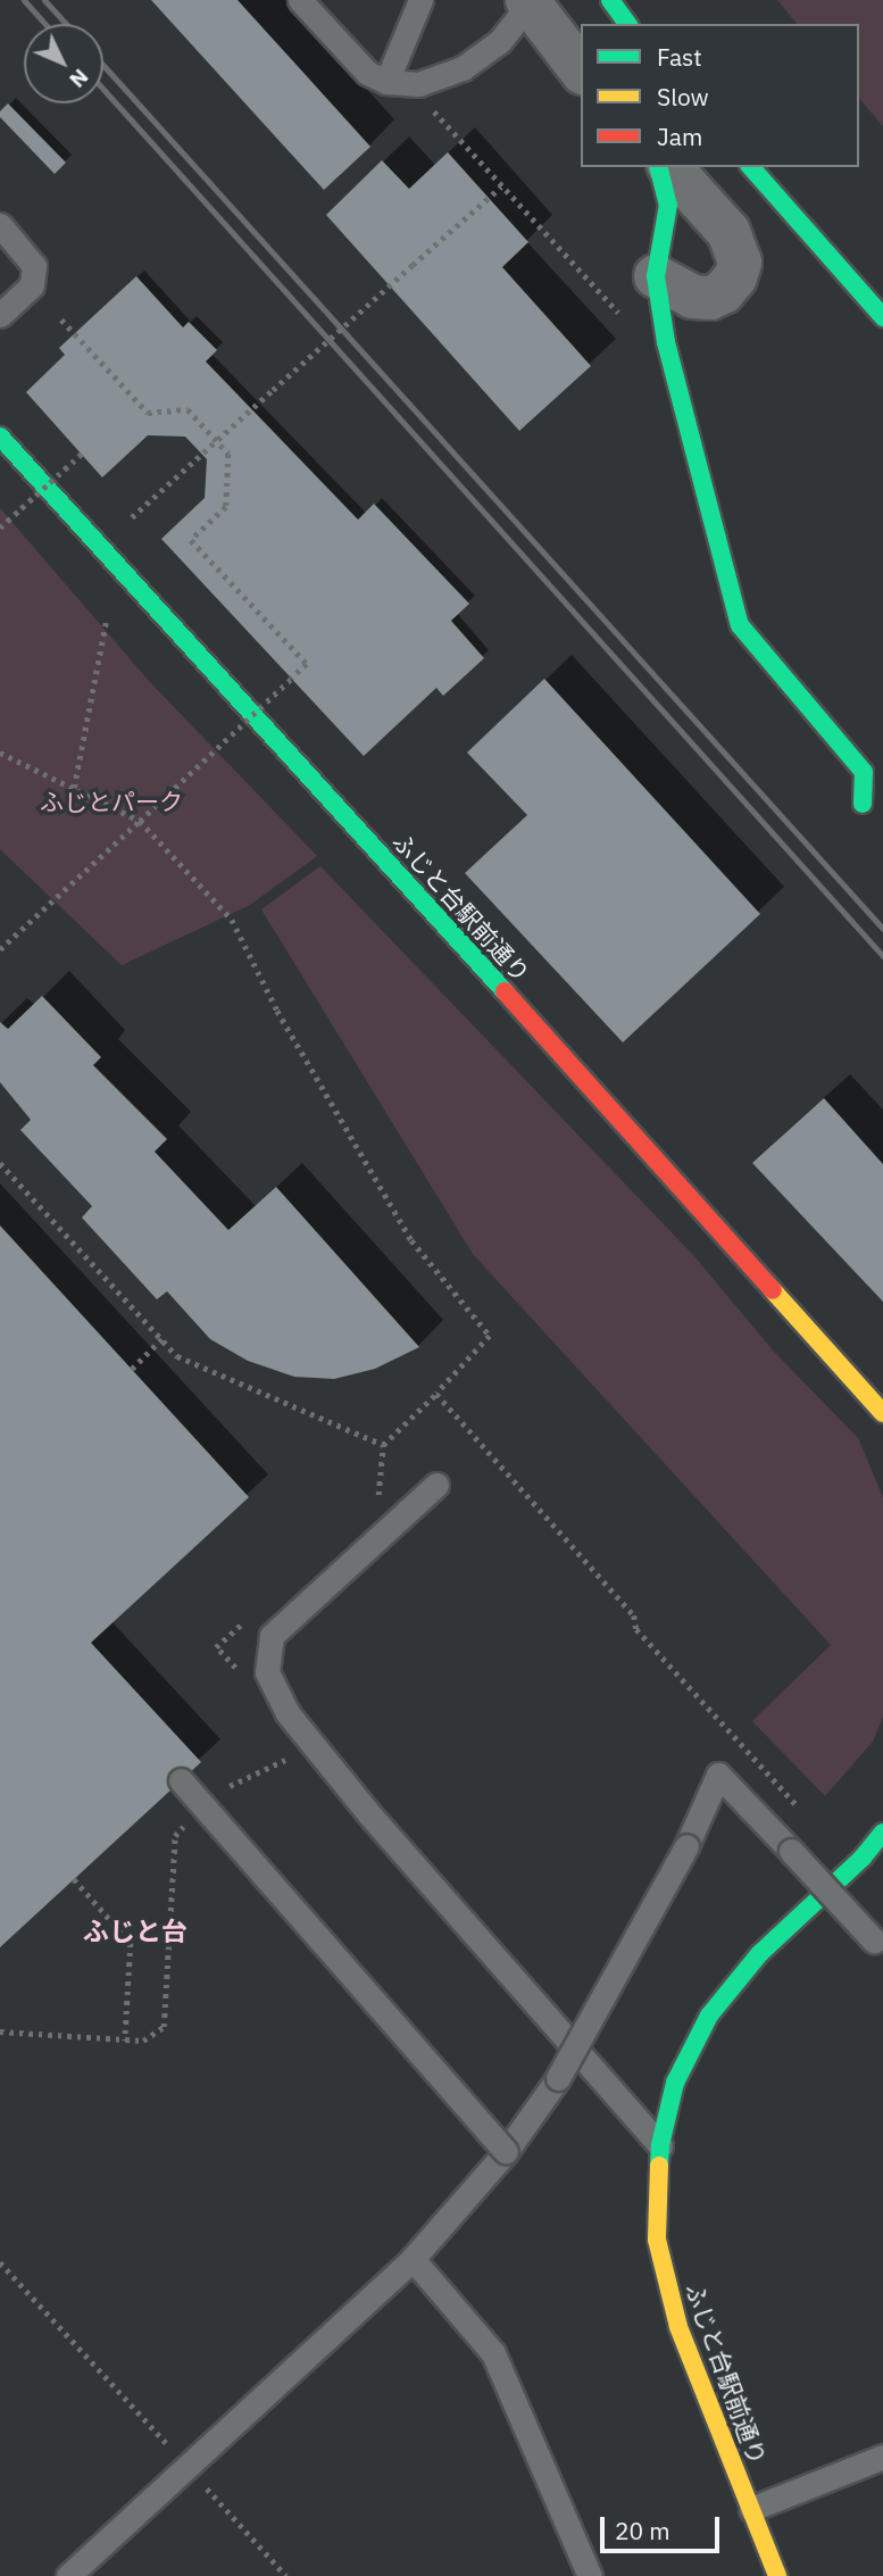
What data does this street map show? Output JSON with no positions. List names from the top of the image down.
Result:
{
  "streets": {
    "street": ["ふじと台駅前通り"]
  },
  "districts": ["ふじと台"],
  "parks": ["ふじとパーク"],
  "legend": ["Fast", "Slow", "Jam"],
  "scale_bar": "20 m",
  "north": "bottom right"
}
